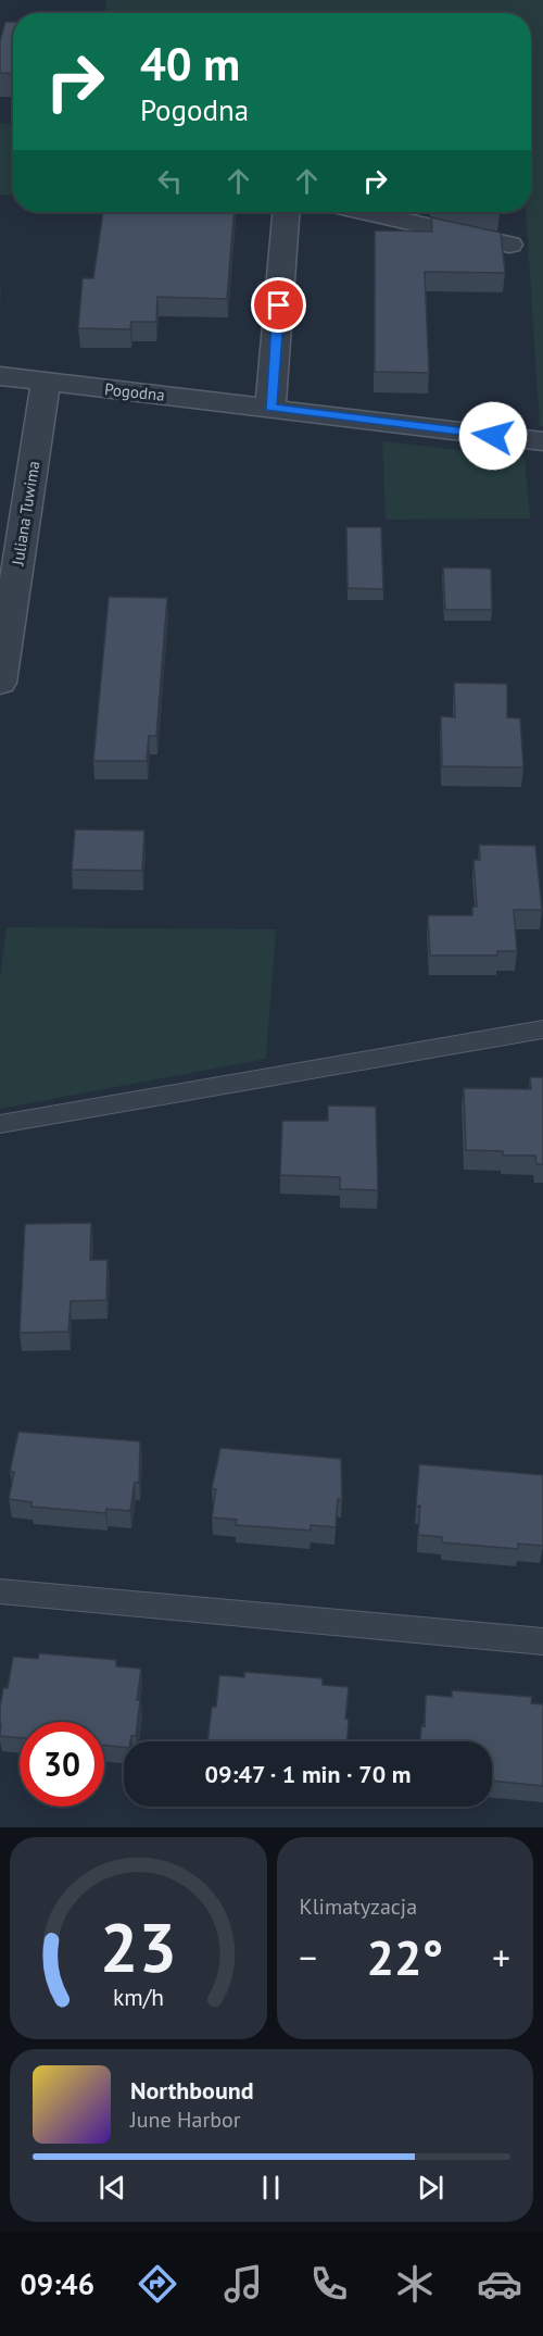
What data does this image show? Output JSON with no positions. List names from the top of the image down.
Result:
{
  "streets": {
    "street": ["Pogodna", "Juliana Tuwima"]
  },
  "crossings": [
    ["Pogodna", "Juliana Tuwima"]
  ],
  "page": {
    "turn": ["40 m", "Pogodna"],
    "limit": "30",
    "trip": "09:47 · 1 min · 70 m",
    "tile": "Klimatyzacja",
    "heat": ["−", "22°", "+"],
    "song": ["Northbound", "June Harbor"],
    "tabs": "09:46",
    "gauge": ["23", "km/h"]
  }
}
